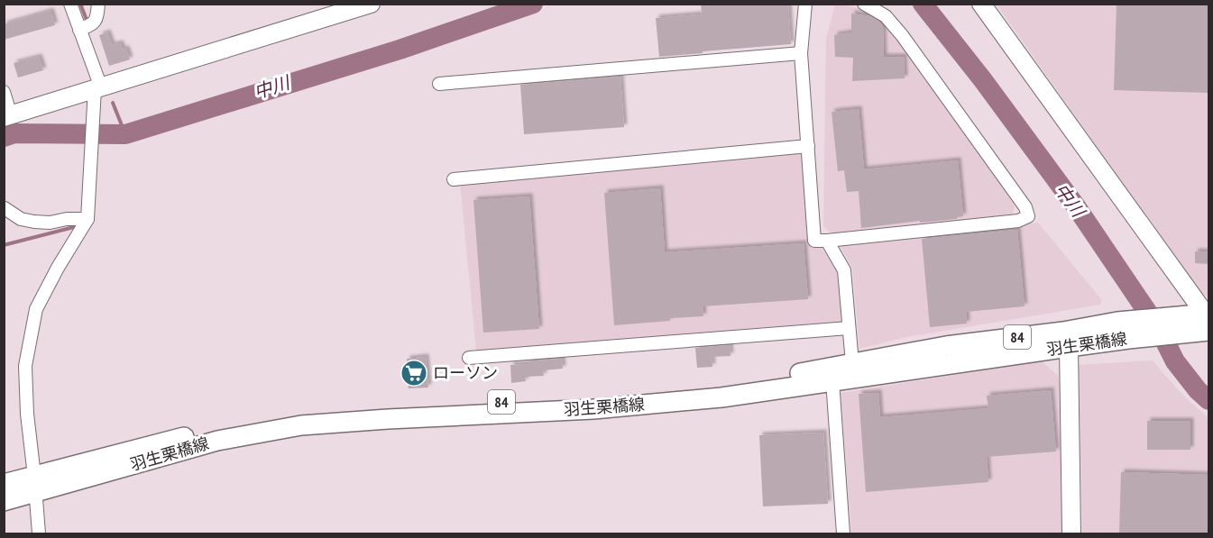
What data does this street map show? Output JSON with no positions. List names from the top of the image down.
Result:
{
  "streets": {
    "main road": ["84", "羽生栗橋線"]
  },
  "water": ["中川"],
  "places": {
    "supermarket": ["ローソン"]
  }
}
